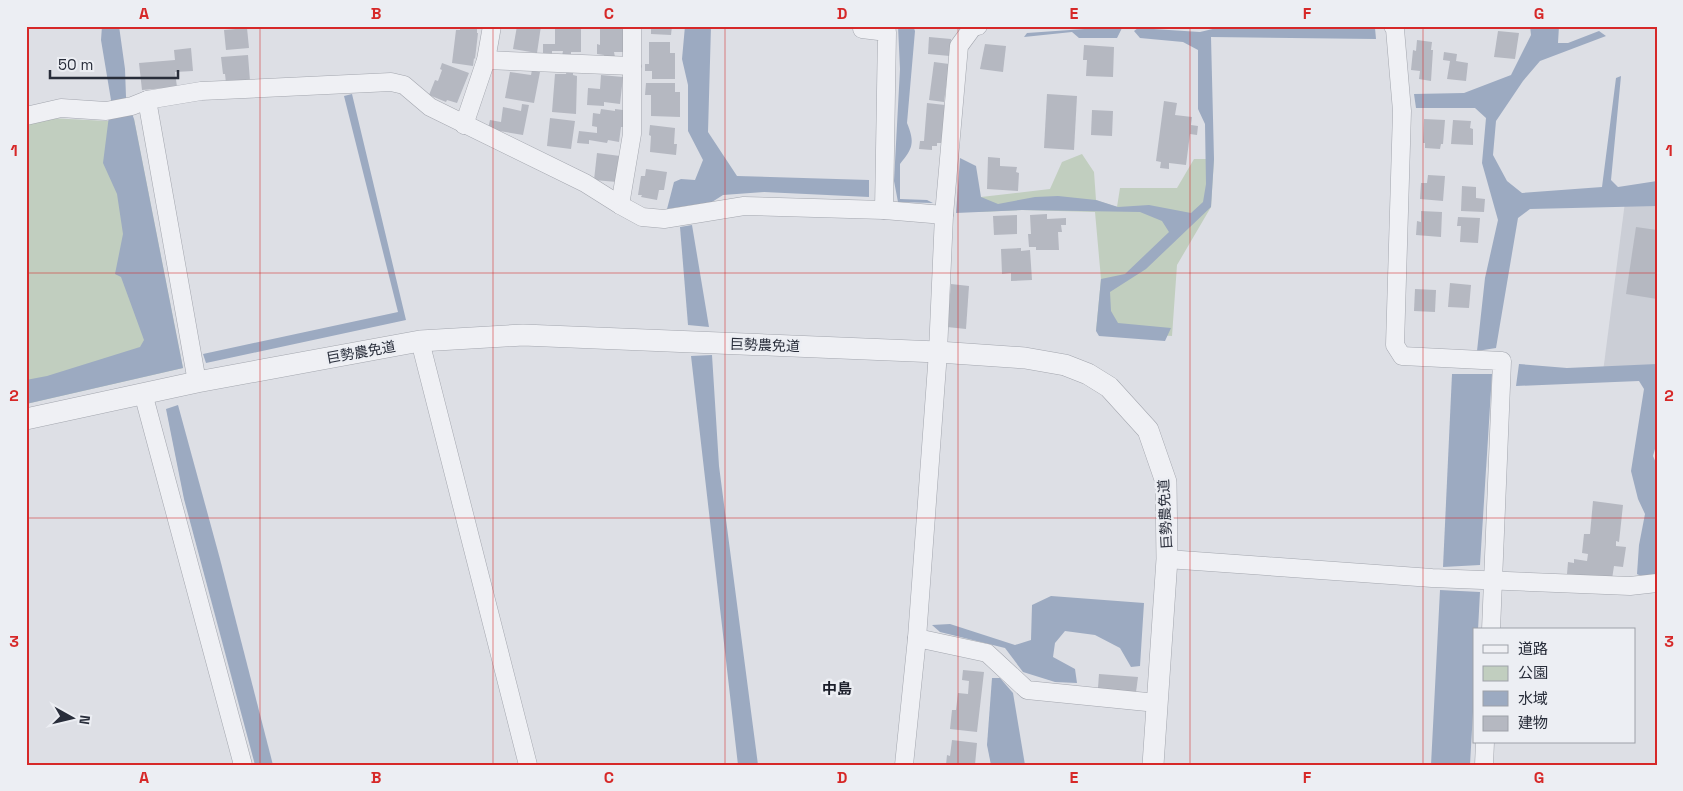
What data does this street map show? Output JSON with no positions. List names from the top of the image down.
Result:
{
  "streets": {
    "street": ["巨勢農免道"]
  },
  "districts": ["中島"],
  "legend": [
    "道路",
    "公園",
    "水域",
    "建物"
  ],
  "scale_bar": "50 m",
  "north": "right",
  "grid": {
    "columns": [
      "A",
      "B",
      "C",
      "D",
      "E",
      "F",
      "G"
    ],
    "rows": ["1", "2", "3"]
  }
}
